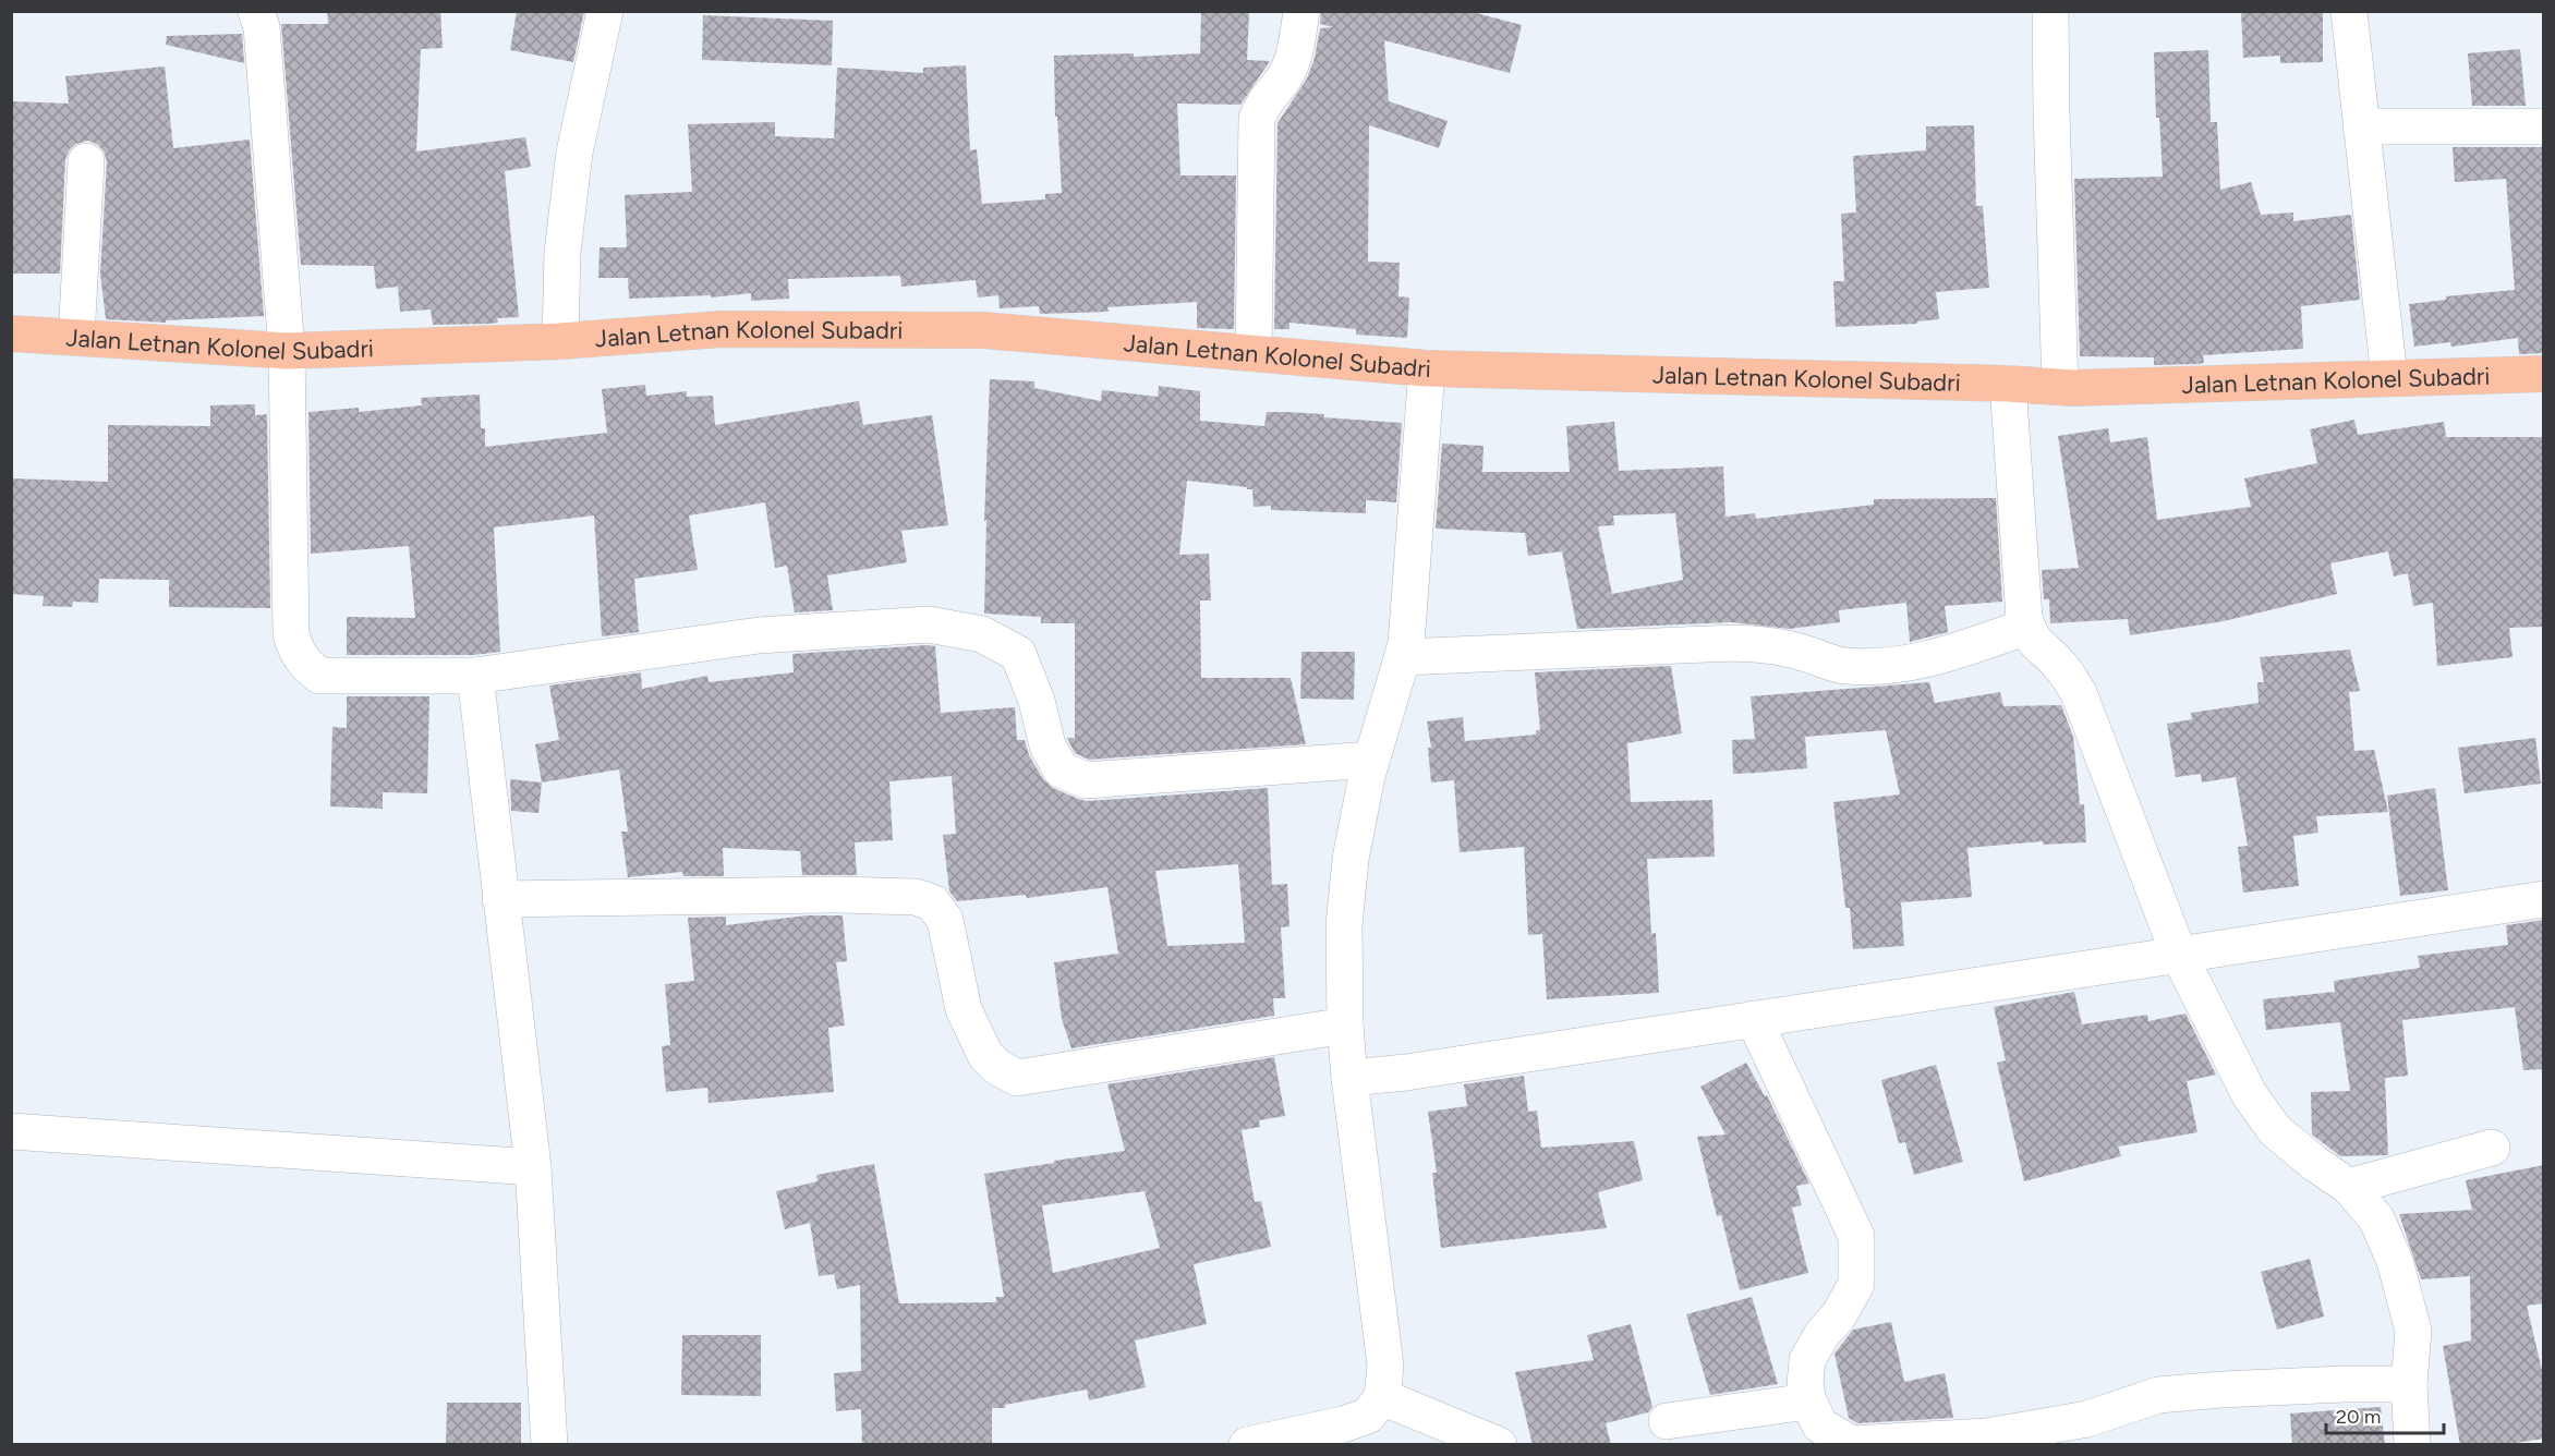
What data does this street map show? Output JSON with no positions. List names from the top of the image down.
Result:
{
  "streets": {
    "main road": ["Jalan Letnan Kolonel Subadri"]
  },
  "scale_bar": "20 m"
}
